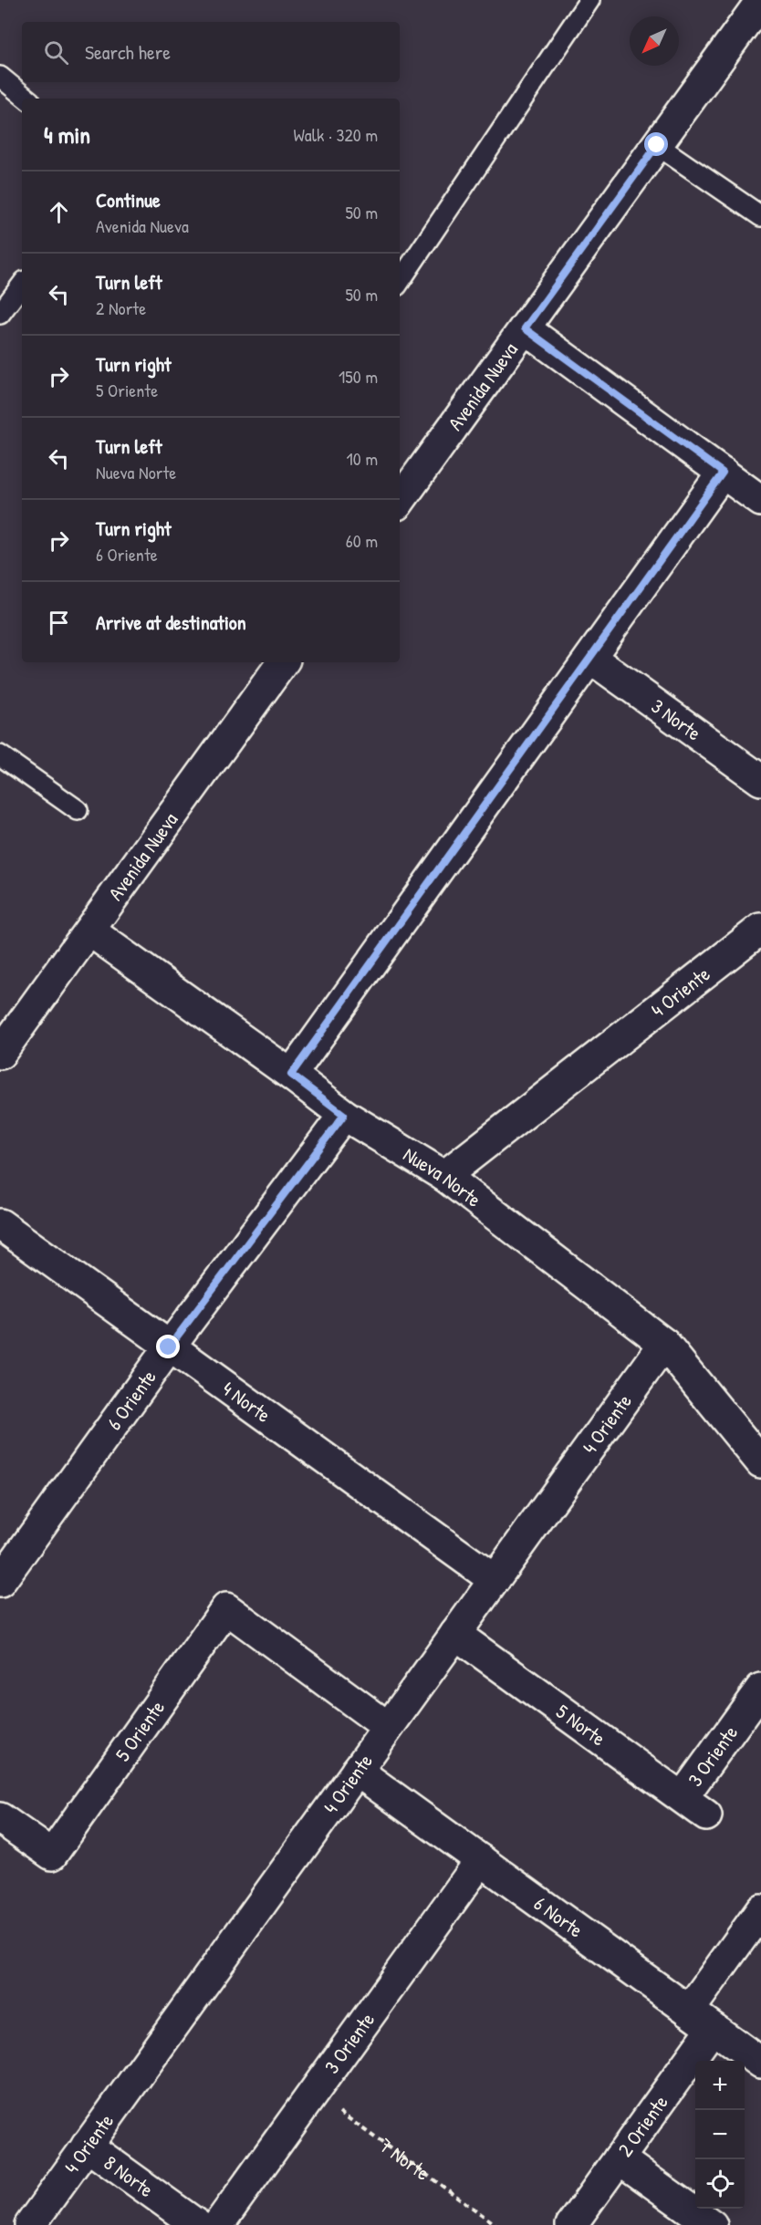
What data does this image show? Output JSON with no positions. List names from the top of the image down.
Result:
{
  "streets": {
    "street": [
      "Avenida Nueva",
      "3 Norte",
      "4 Oriente",
      "Nueva Norte",
      "6 Oriente",
      "4 Norte",
      "5 Norte",
      "5 Oriente",
      "3 Oriente",
      "6 Norte",
      "2 Oriente",
      "8 Norte"
    ],
    "path": ["7 Norte"]
  },
  "crossings": [
    ["Avenida Nueva", "Nueva Norte"],
    ["4 Oriente", "Nueva Norte"],
    ["4 Oriente", "4 Norte"],
    ["4 Oriente", "5 Norte"],
    ["4 Oriente", "5 Oriente"],
    ["4 Oriente", "6 Norte"],
    ["4 Oriente", "8 Norte"],
    ["Nueva Norte", "6 Oriente"],
    ["6 Oriente", "4 Norte"],
    ["5 Norte", "3 Oriente"],
    ["3 Oriente", "6 Norte"],
    ["3 Oriente", "7 Norte"],
    ["6 Norte", "2 Oriente"]
  ],
  "north": "bottom left",
  "page": {
    "search": "Search here",
    "heading": ["4 min", "Walk · 320 m"],
    "list": [
      ["Continue", "Avenida Nueva", "50 m"],
      ["Turn left", "2 Norte", "50 m"],
      ["Turn right", "5 Oriente", "150 m"],
      ["Turn left", "Nueva Norte", "10 m"],
      ["Turn right", "6 Oriente", "60 m"],
      "Arrive at destination"
    ],
    "map_buttons": ["+", "−"]
  }
}
